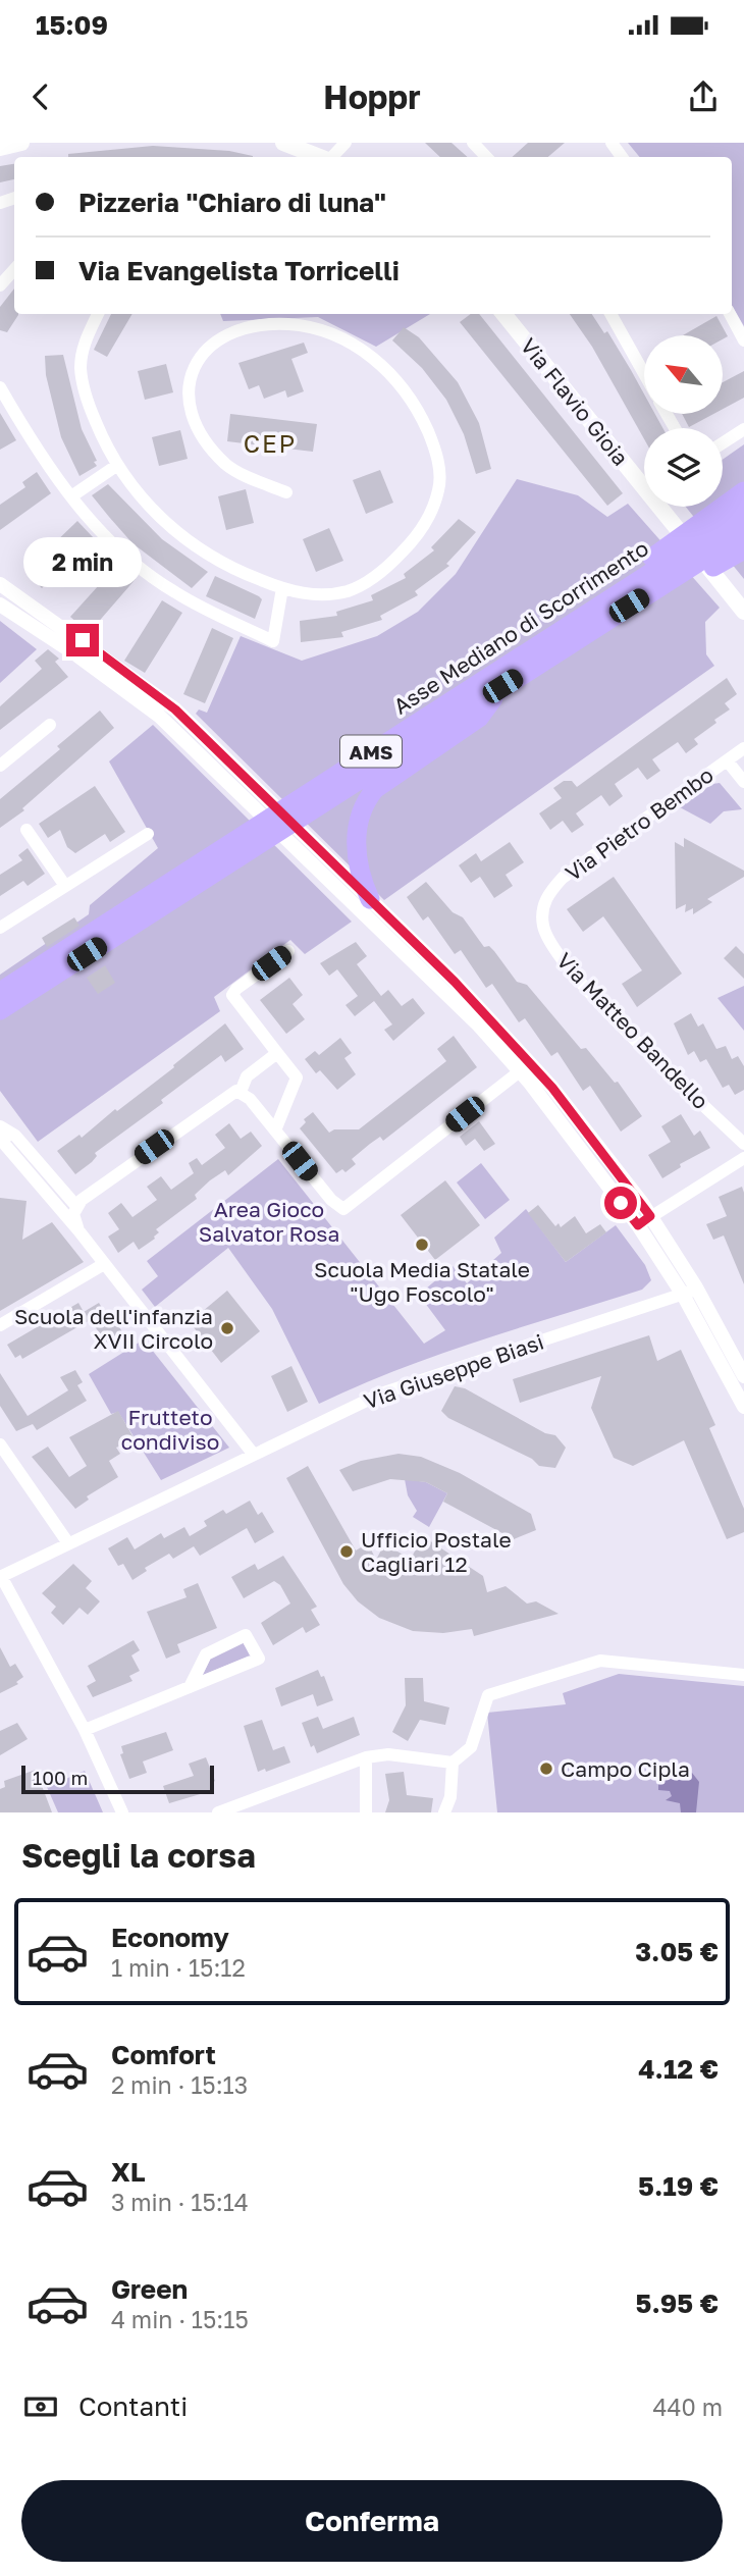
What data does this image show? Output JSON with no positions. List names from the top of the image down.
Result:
{
  "streets": {
    "highway": ["Asse Mediano di Scorrimento", "AMS"],
    "main road": ["Via Flavio Gioia"],
    "street": ["Via Pietro Bembo", "Via Matteo Bandello", "Via Giuseppe Biasi"]
  },
  "crossings": [
    ["Via Pietro Bembo", "Via Matteo Bandello"]
  ],
  "districts": ["CEP"],
  "parks": ["Area Gioco Salvator Rosa", "Frutteto condiviso"],
  "places": [
    "Scuola Media Statale \"Ugo Foscolo\"",
    "Scuola dell'infanzia XVII Circolo",
    "Ufficio Postale Cagliari 12",
    "Campo Cipla"
  ],
  "scale_bar": "100 m",
  "north": "top left",
  "page": {
    "status": "15:09",
    "header": "Hoppr",
    "banner": ["Pizzeria \"Chiaro di luna\"", "Via Evangelista Torricelli"],
    "bubble": "2 min",
    "scale": "100 m",
    "heading": "Scegli la corsa",
    "list": [
      {
        "name": "Economy",
        "note": "1 min · 15:12",
        "value": "3.05 €"
      },
      {
        "name": "Comfort",
        "note": "2 min · 15:13",
        "value": "4.12 €"
      },
      {
        "name": "XL",
        "note": "3 min · 15:14",
        "value": "5.19 €"
      },
      {
        "name": "Green",
        "note": "4 min · 15:15",
        "value": "5.95 €"
      }
    ],
    "pay": ["Contanti", "440 m"],
    "buttons": "Conferma"
  }
}
